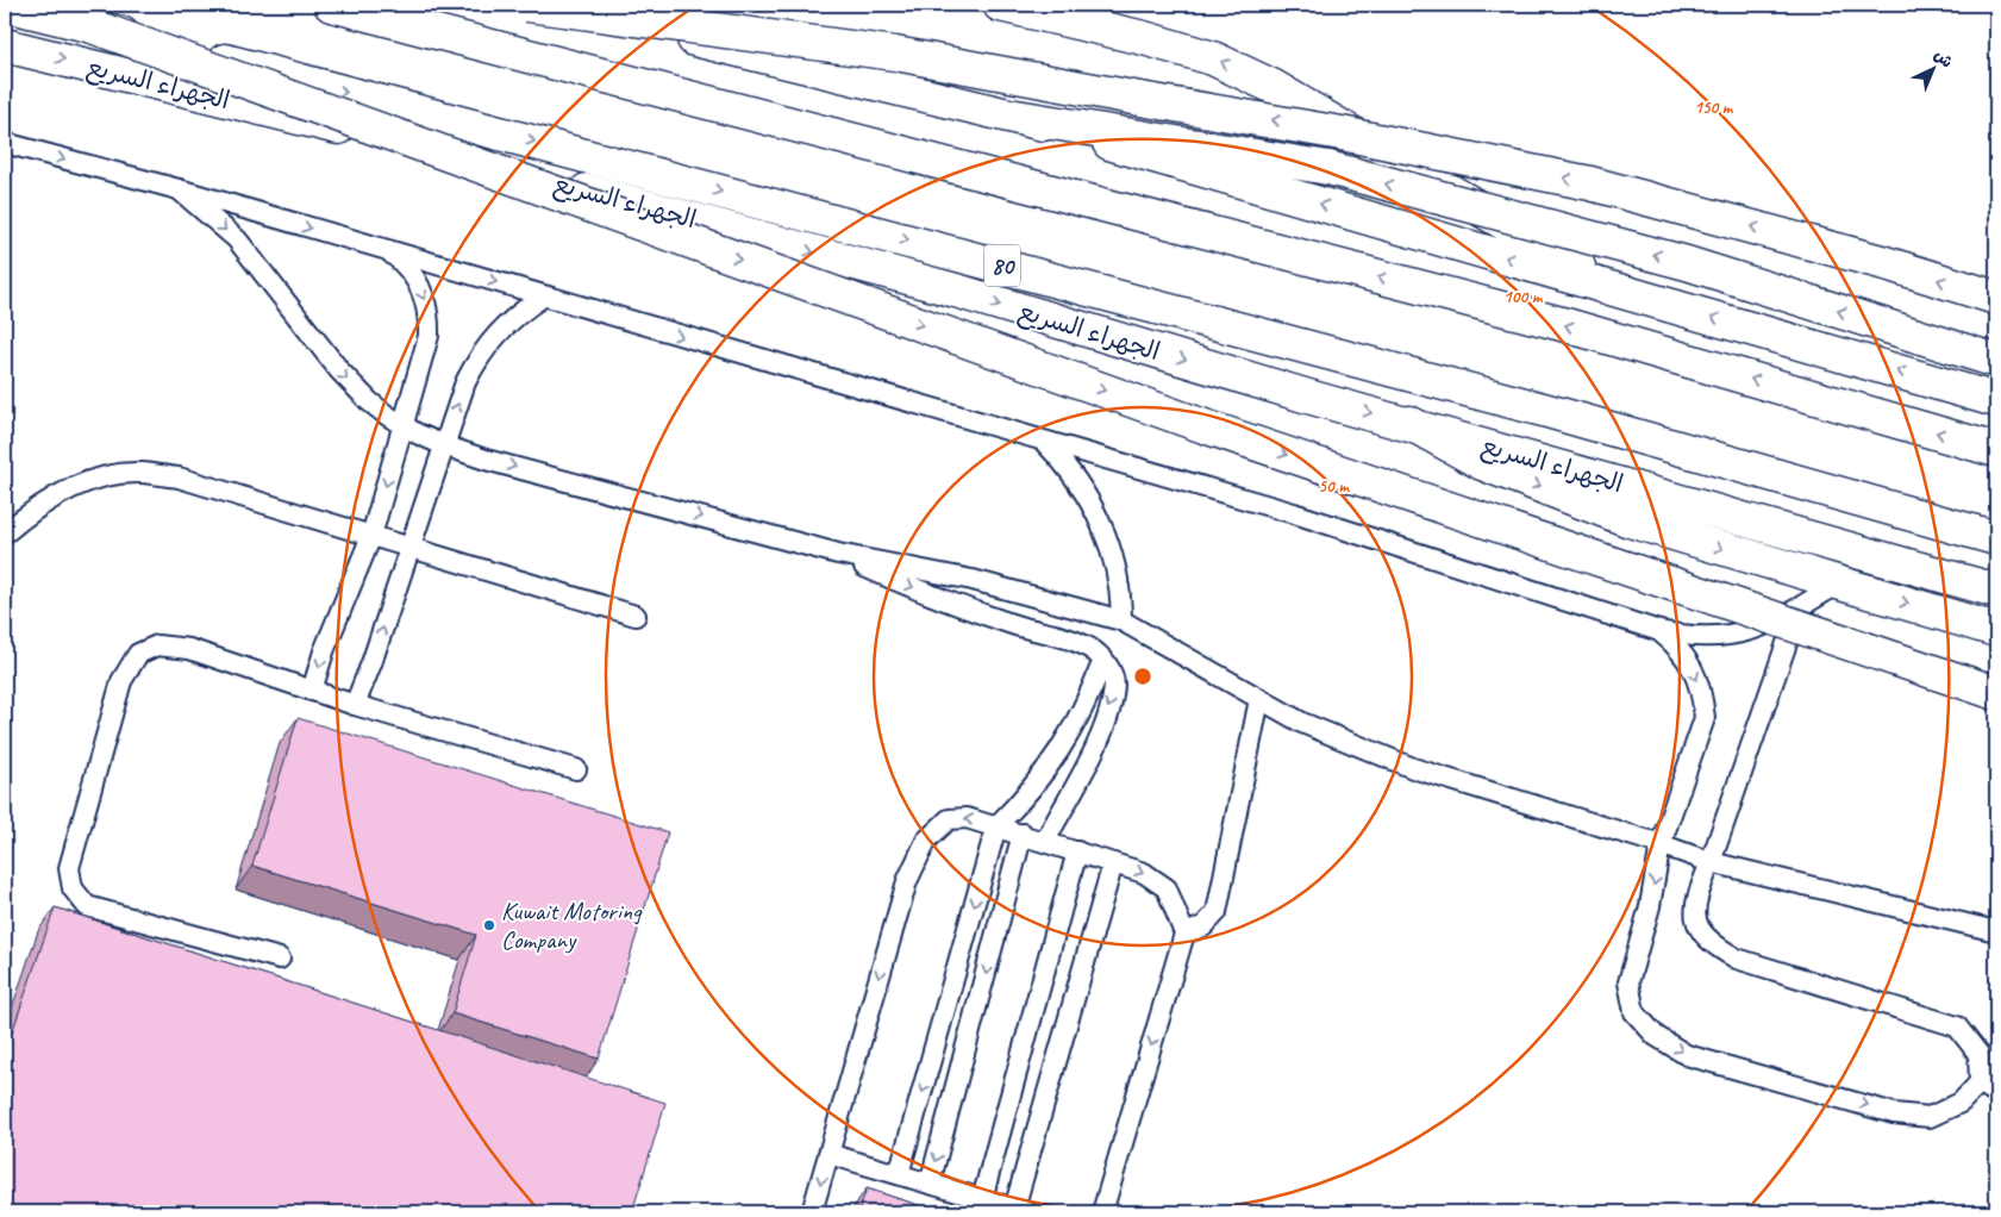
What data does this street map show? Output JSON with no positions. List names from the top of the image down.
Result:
{
  "streets": {
    "main road": ["الجهراء السريع", "80"]
  },
  "places": ["Kuwait Motoring Company"],
  "north": "top right",
  "rings": ["150 m", "100 m", "50 m"]
}
